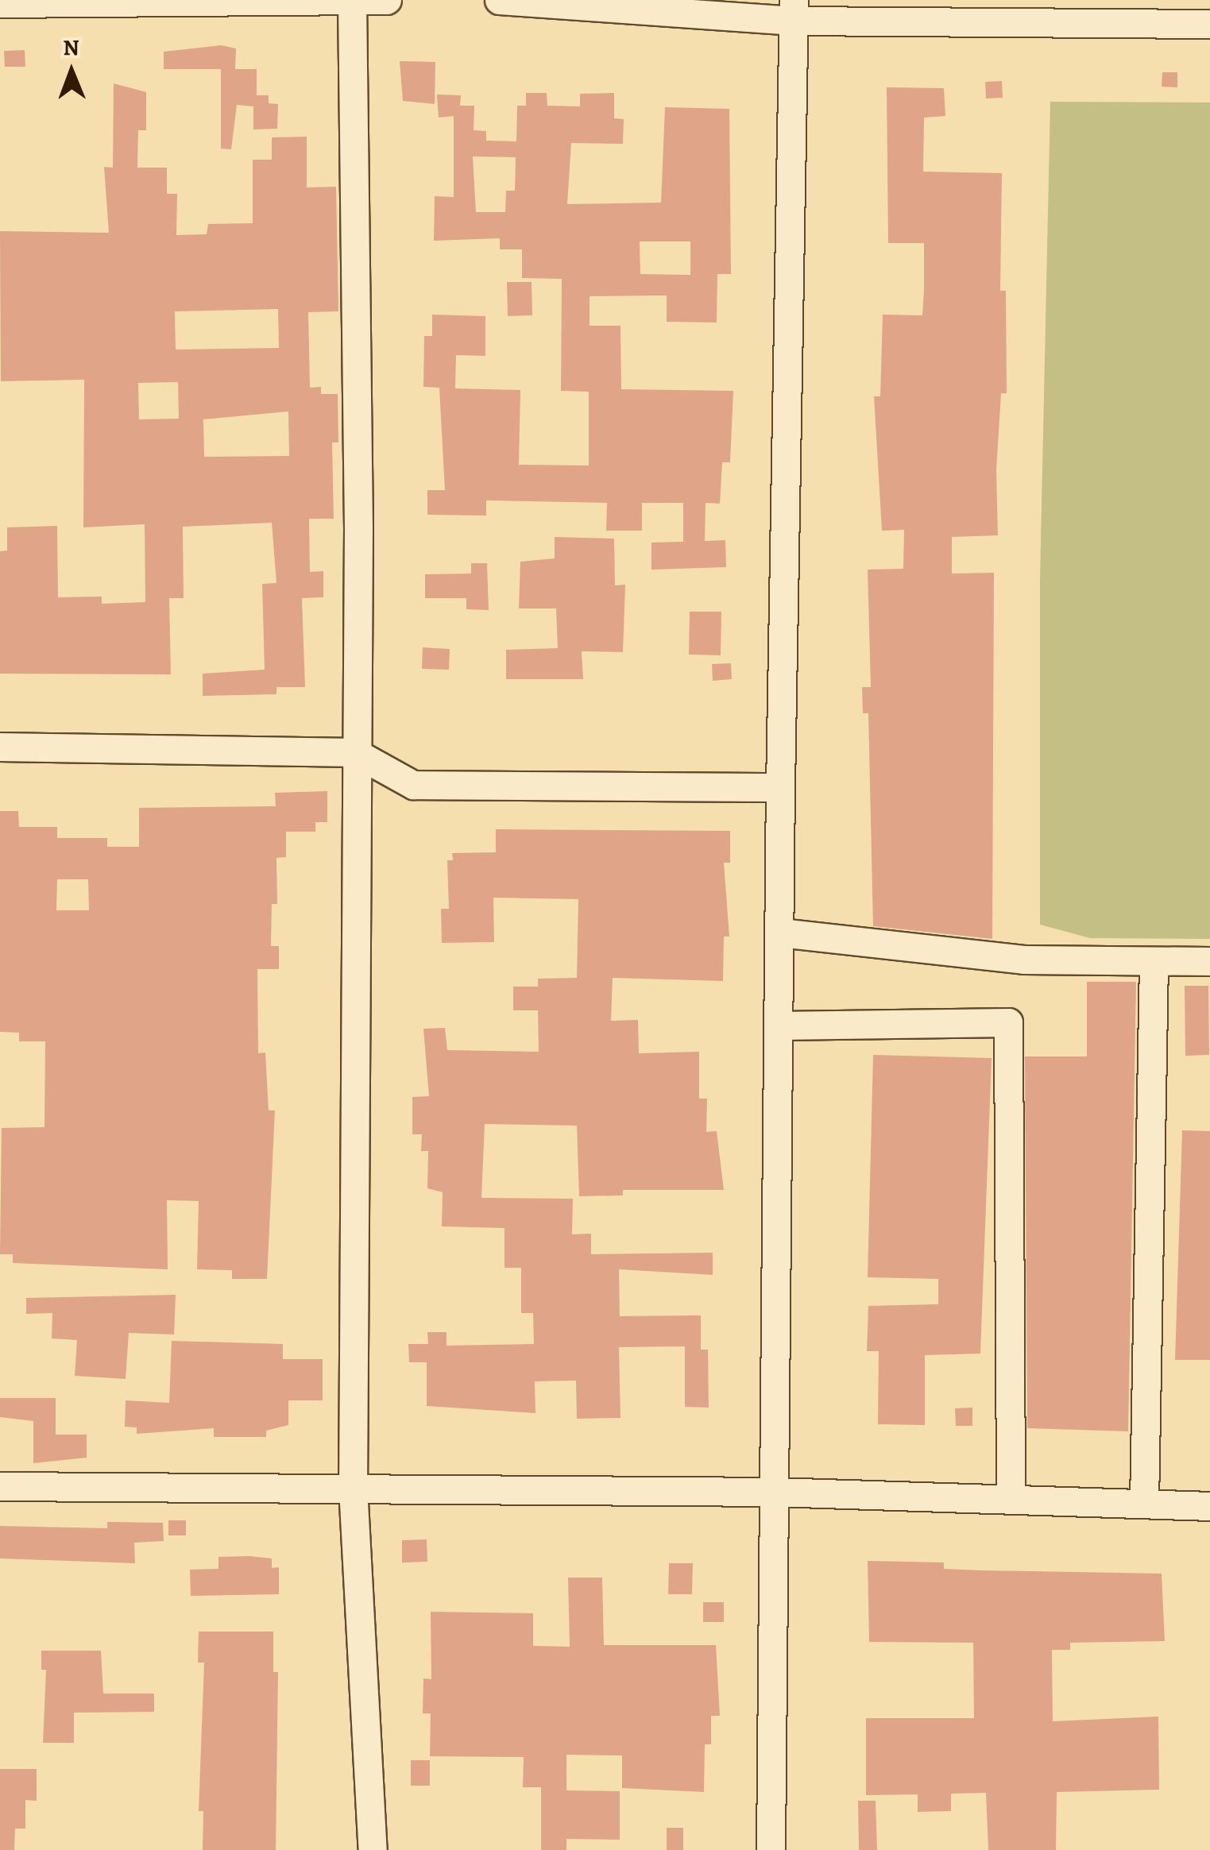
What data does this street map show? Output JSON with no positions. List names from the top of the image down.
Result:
{
  "north": "top"
}
